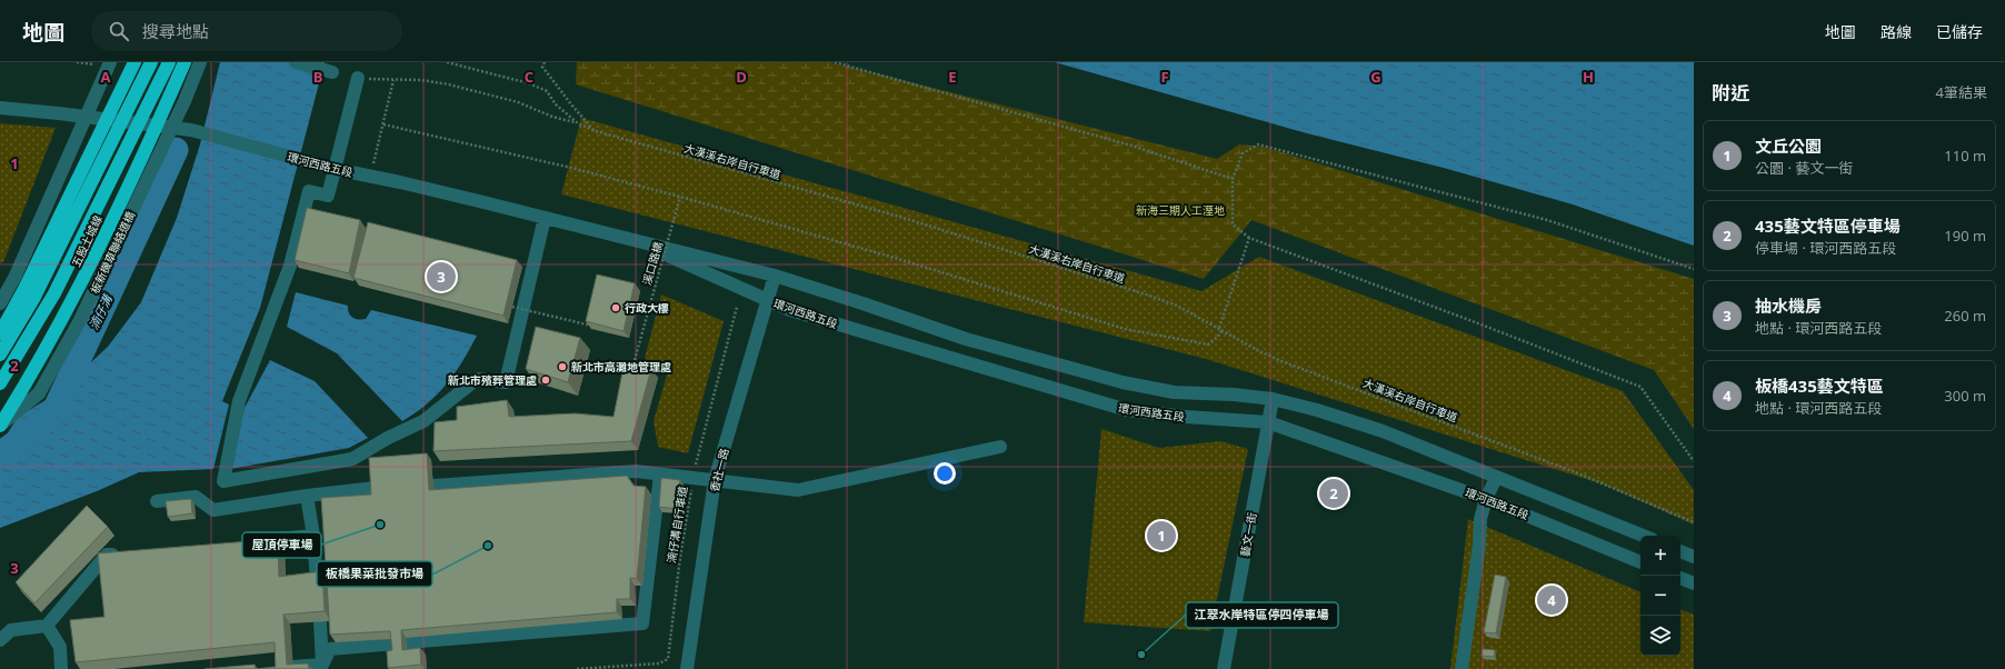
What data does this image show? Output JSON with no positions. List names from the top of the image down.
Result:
{
  "streets": {
    "highway": ["五股土城線"],
    "street": [
      "環河西路五段",
      "板新機車聯絡道橋",
      "香社一路",
      "藝文一街"
    ],
    "path": ["大漢溪右岸自行車道", "溪口路橋", "湳仔溝自行車道"]
  },
  "crossings": [
    ["環河西路五段", "香社一路"],
    ["環河西路五段", "藝文一街"],
    ["五股土城線", "板新機車聯絡道橋"]
  ],
  "water": ["湳仔溝"],
  "parks": ["新海三期人工溼地"],
  "places": [
    "行政大樓",
    "新北市高灘地管理處",
    "新北市殯葬管理處",
    "屋頂停車場",
    "板橋果菜批發市場",
    "江翠水岸特區停四停車場"
  ],
  "page": {
    "header": "地圖",
    "search": "搜尋地點",
    "nav": ["地圖", "路線", "已儲存"],
    "heading": ["附近", "4筆結果"],
    "list": [
      {
        "mark": "1",
        "name": "文丘公園",
        "note": "公園 · 藝文一街",
        "value": "110 m"
      },
      {
        "mark": "2",
        "name": "435藝文特區停車場",
        "note": "停車場 · 環河西路五段",
        "value": "190 m"
      },
      {
        "mark": "3",
        "name": "抽水機房",
        "note": "地點 · 環河西路五段",
        "value": "260 m"
      },
      {
        "mark": "4",
        "name": "板橋435藝文特區",
        "note": "地點 · 環河西路五段",
        "value": "300 m"
      }
    ],
    "pins": [
      "3",
      "2",
      "1",
      "4"
    ],
    "map_buttons": ["+", "−"]
  },
  "grid": {
    "columns": [
      "A",
      "B",
      "C",
      "D",
      "E",
      "F",
      "G",
      "H"
    ],
    "rows": ["1", "2", "3"]
  }
}
